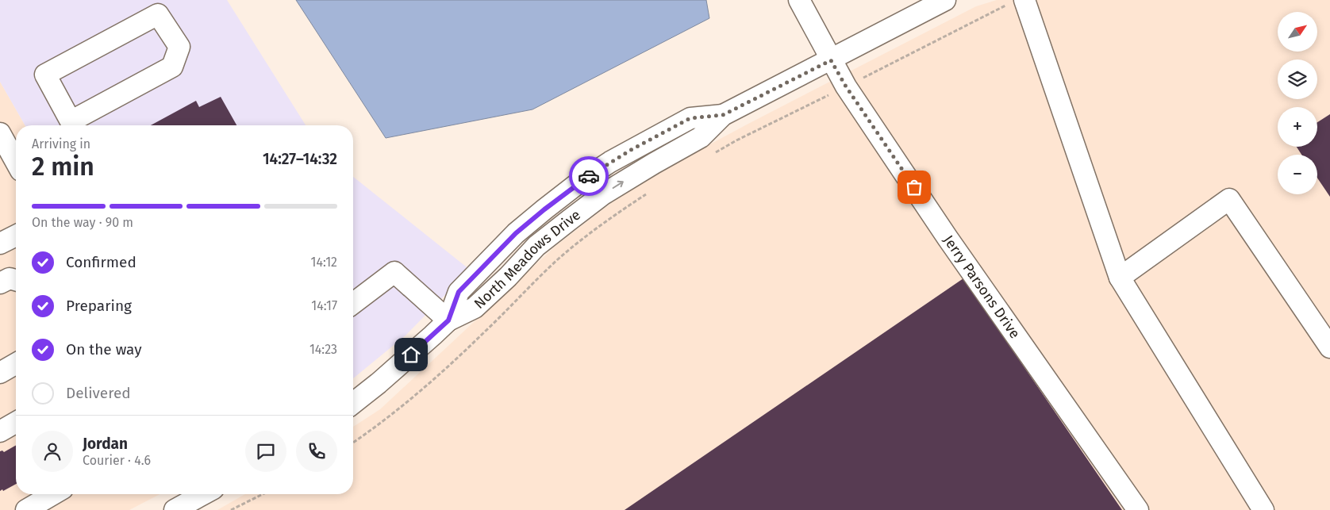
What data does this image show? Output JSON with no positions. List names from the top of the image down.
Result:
{
  "streets": {
    "street": ["North Meadows Drive", "Jerry Parsons Drive"]
  },
  "crossings": [
    ["North Meadows Drive", "Jerry Parsons Drive"]
  ],
  "north": "top right",
  "page": {
    "map_buttons": ["+", "−"],
    "heading": ["2 min", "Arriving in", "14:27–14:32"],
    "panel": ["Jordan", "Courier · 4.6"],
    "bar": "On the way · 90 m",
    "list": [
      ["Confirmed", "14:12"],
      ["Preparing", "14:17"],
      ["On the way", "14:23"],
      "Delivered"
    ]
  }
}
